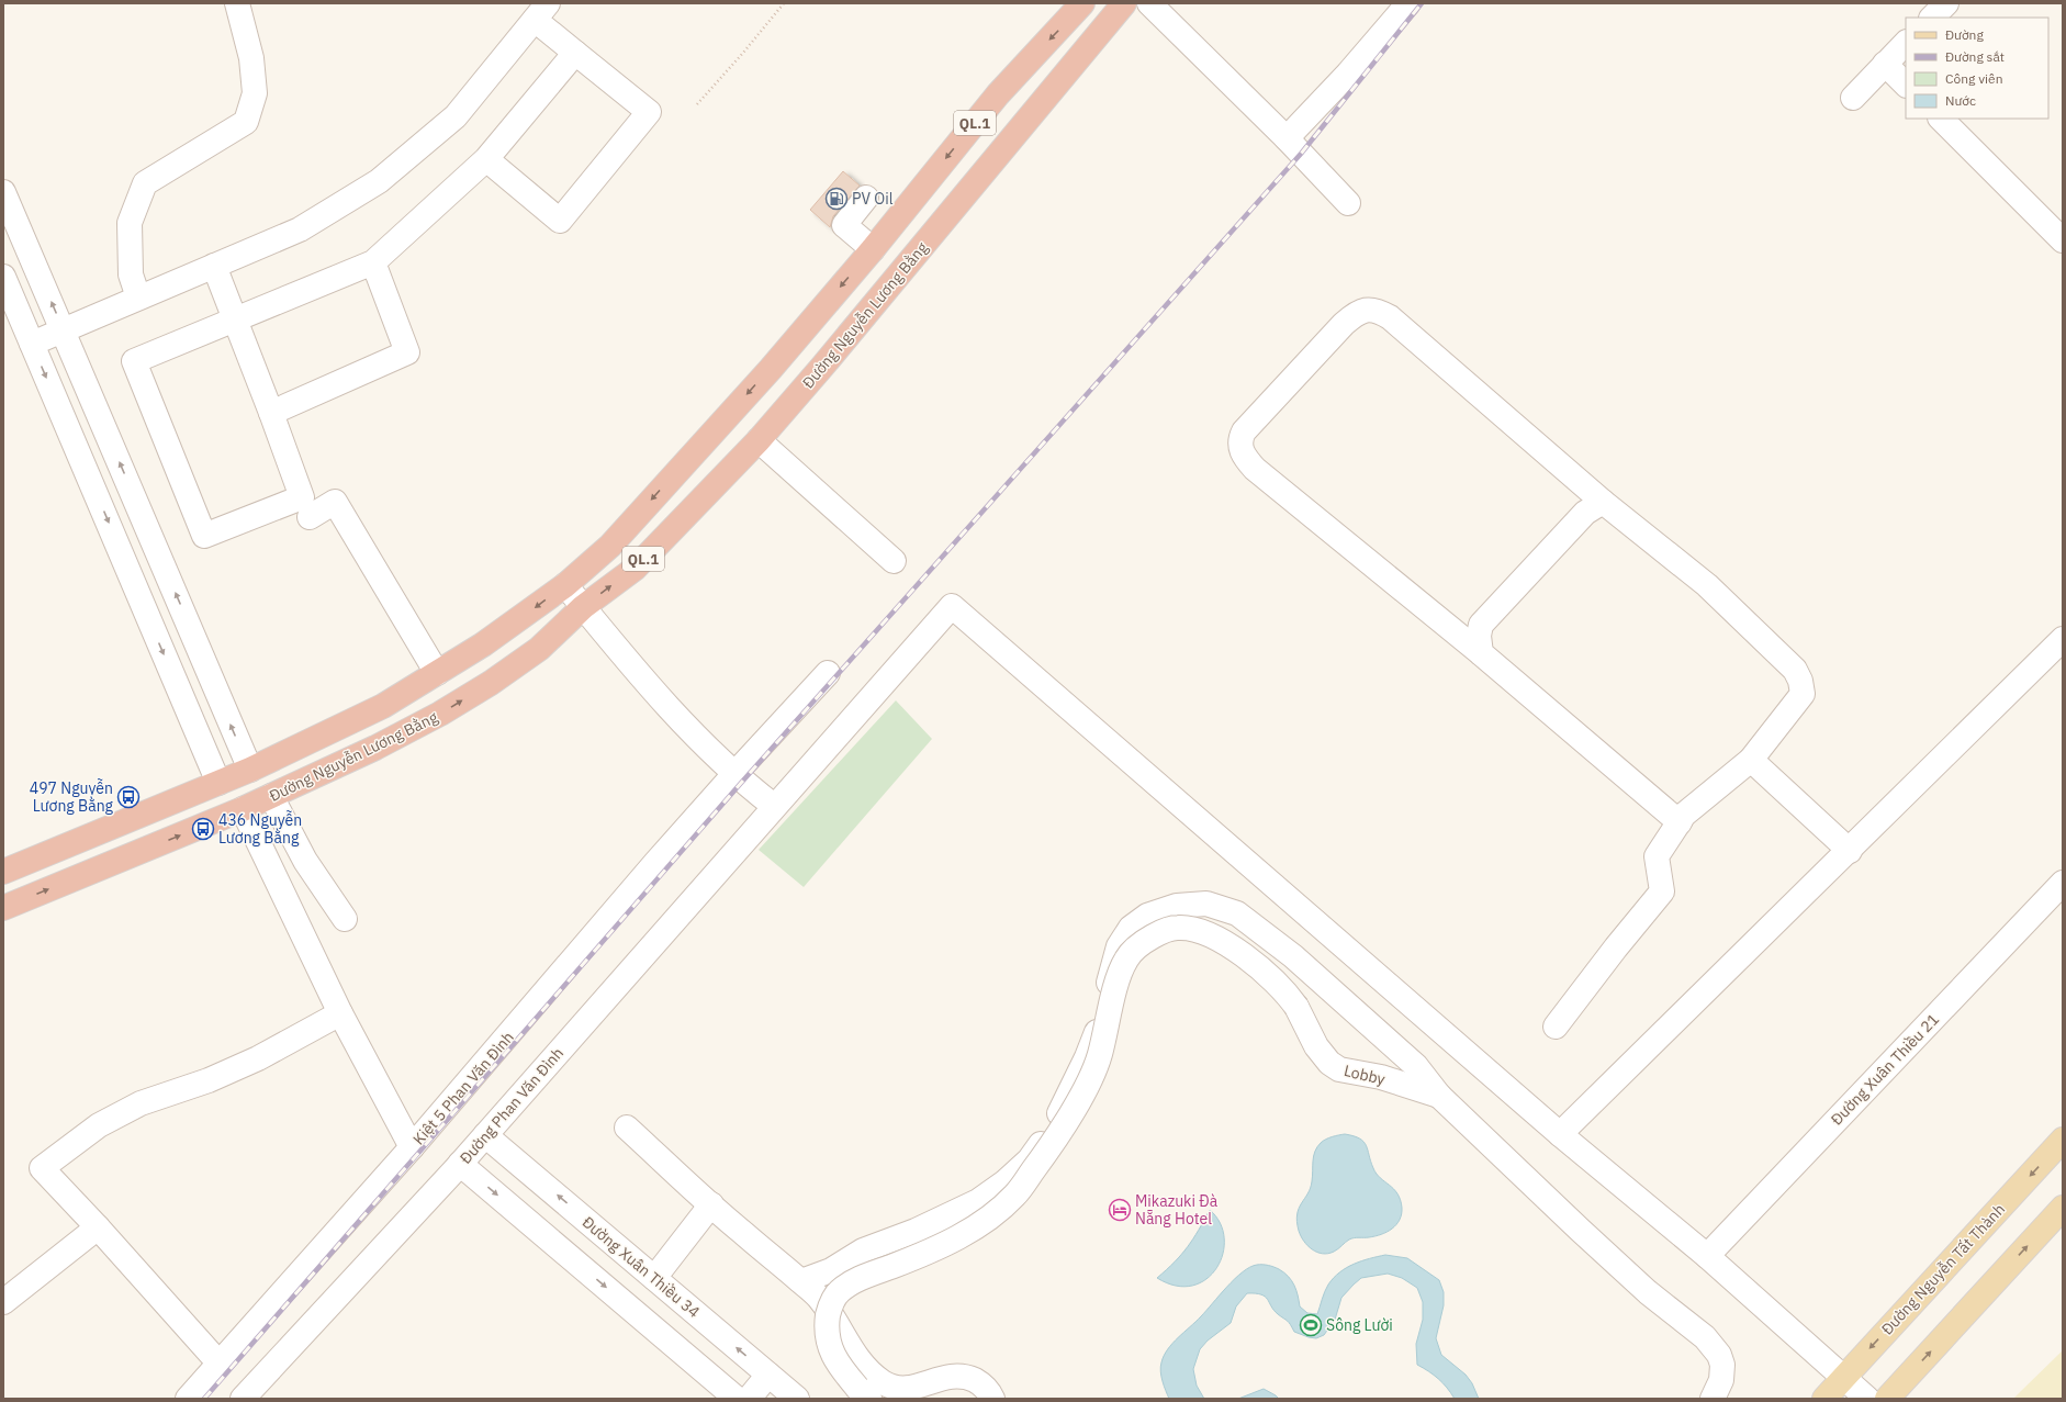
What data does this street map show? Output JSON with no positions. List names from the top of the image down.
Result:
{
  "streets": {
    "highway": ["QL.1", "Đường Nguyễn Lương Bằng"],
    "main road": ["Đường Nguyễn Tất Thành"],
    "street": [
      "Đường Xuân Thiều 21",
      "Lobby",
      "Kiệt 5 Phan Văn Đình",
      "Đường Phan Văn Đình",
      "Đường Xuân Thiều 34"
    ]
  },
  "crossings": [
    ["Đường Phan Văn Đình", "Đường Xuân Thiều 34"]
  ],
  "places": {
    "fuel station": ["PV Oil"],
    "bus stop": ["497 Nguyễn Lương Bằng", "436 Nguyễn Lương Bằng"],
    "hotel": ["Mikazuki Đà Nẵng Hotel"],
    "sports": ["Sông Lười"]
  },
  "legend": [
    "Đường",
    "Đường sắt",
    "Công viên",
    "Nước"
  ]
}
